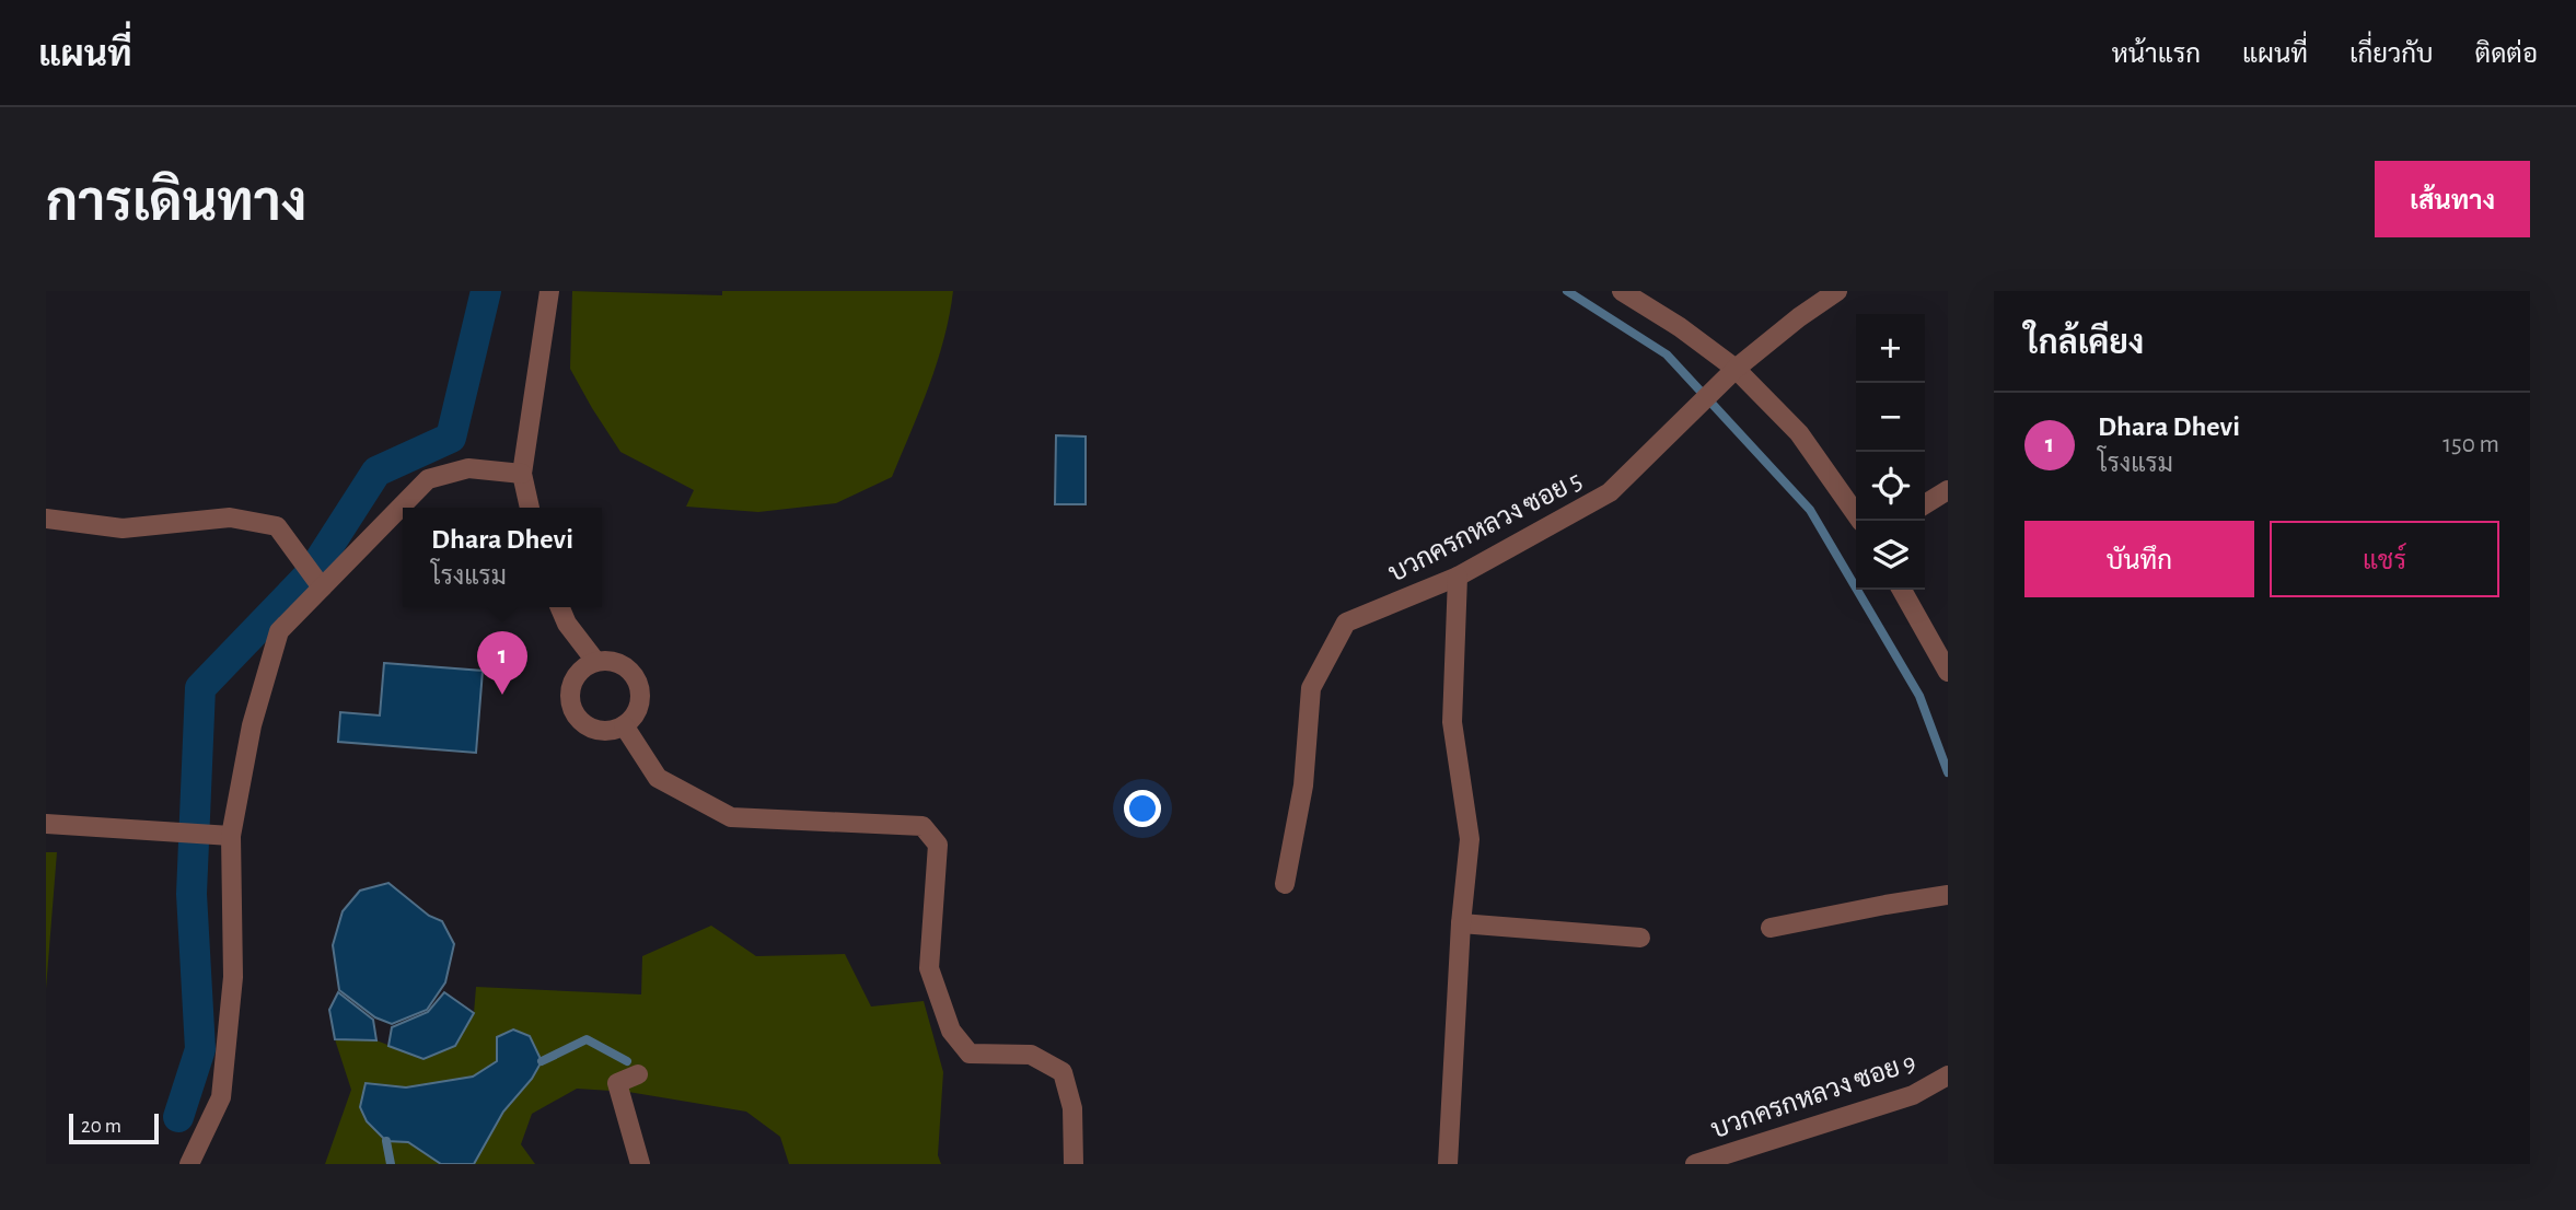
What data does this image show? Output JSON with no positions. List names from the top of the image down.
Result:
{
  "streets": {
    "street": ["บวกครกหลวง ซอย 5", "บวกครกหลวง ซอย 9"]
  },
  "scale_bar": "20 m",
  "page": {
    "header": "แผนที่",
    "nav": [
      "หน้าแรก",
      "แผนที่",
      "เกี่ยวกับ",
      "ติดต่อ"
    ],
    "buttons": [
      "เส้นทาง",
      ["บันทึก", "แชร์"]
    ],
    "title": "การเดินทาง",
    "heading": "ใกล้เคียง",
    "map_buttons": ["+", "−"],
    "list": [
      {
        "mark": "1",
        "name": "Dhara Dhevi",
        "note": "โรงแรม",
        "value": "150 m"
      }
    ],
    "popup": ["Dhara Dhevi", "โรงแรม"],
    "pins": "1",
    "scale": "20 m"
  }
}
